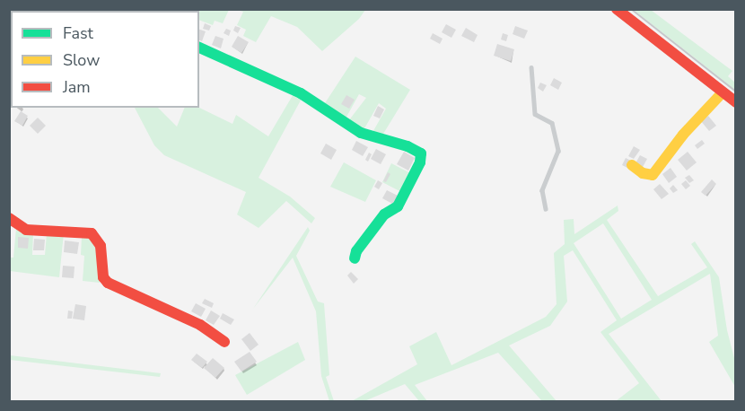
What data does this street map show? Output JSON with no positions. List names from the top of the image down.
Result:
{
  "legend": ["Fast", "Slow", "Jam"]
}
